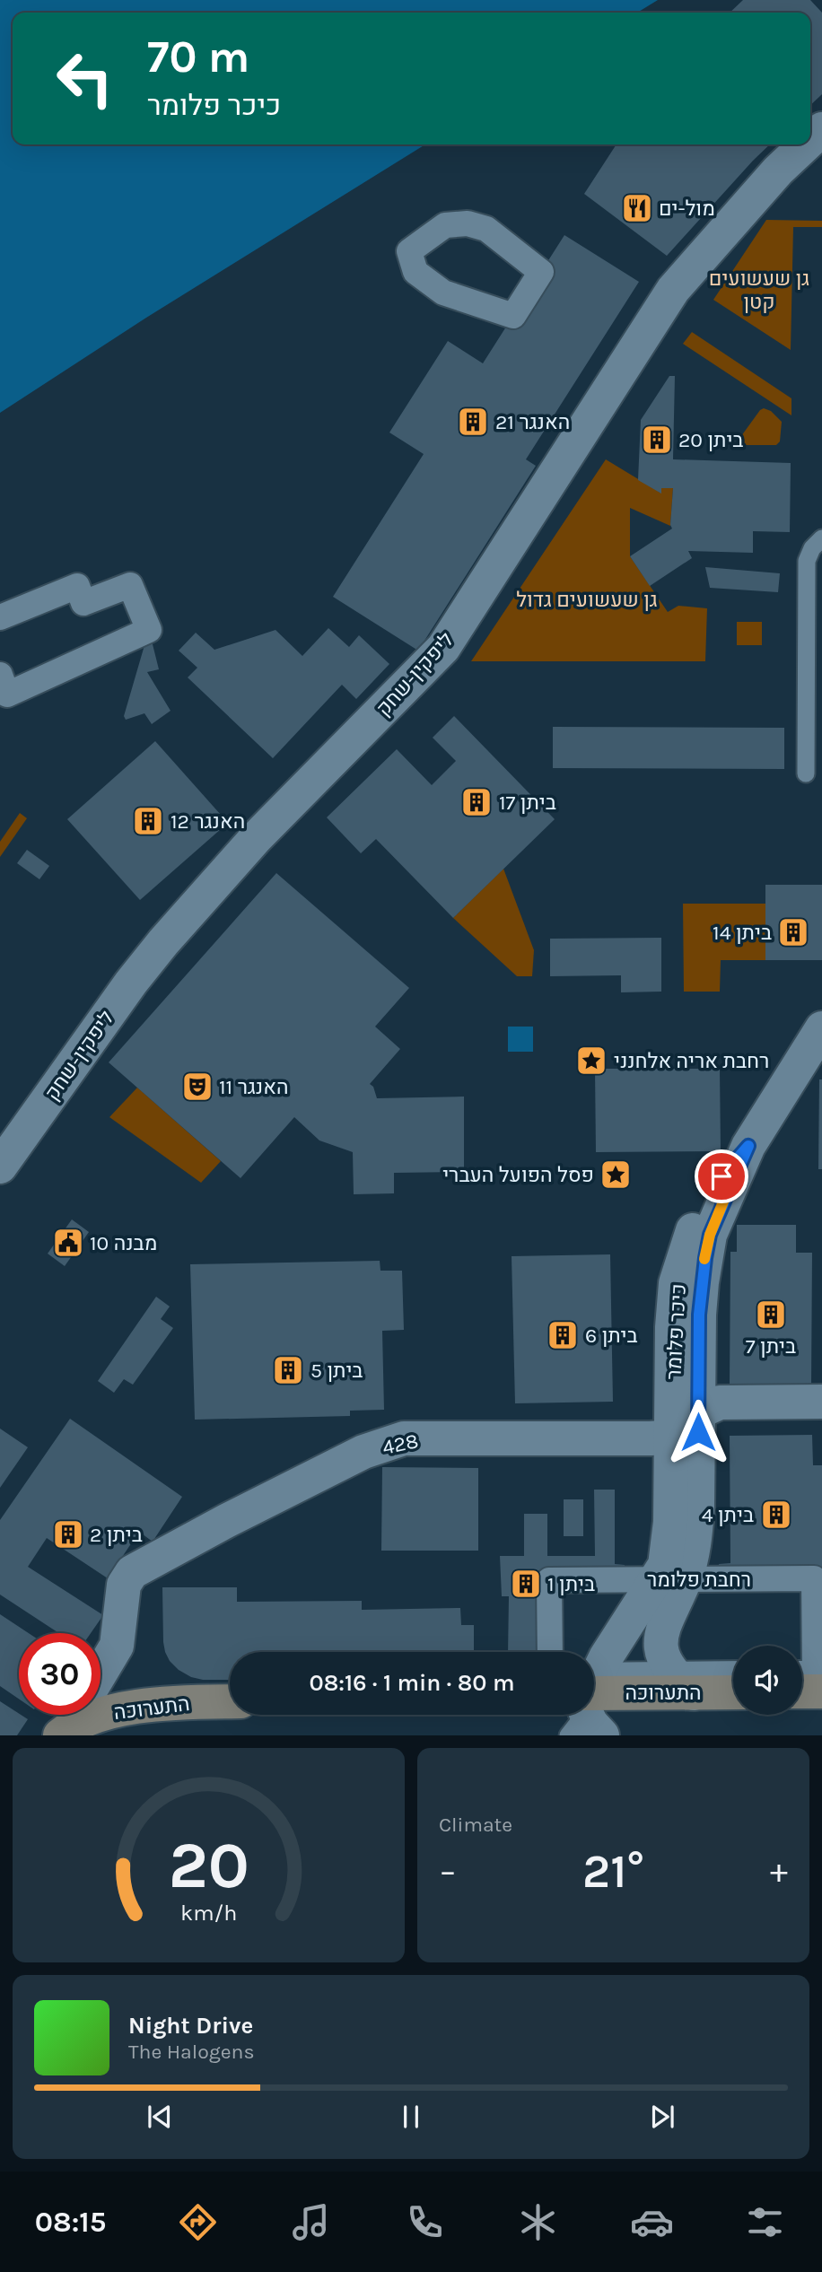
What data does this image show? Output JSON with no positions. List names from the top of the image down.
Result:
{
  "streets": {
    "main road": ["התערוכה"],
    "street": [
      "ליפקין-שחק",
      "כיכר פלומר",
      "428",
      "רחבת פלומר"
    ]
  },
  "crossings": [
    ["כיכר פלומר", "428"],
    ["כיכר פלומר", "רחבת פלומר"],
    ["כיכר פלומר", "התערוכה"]
  ],
  "parks": ["גן שעשועים קטן", "גן שעשועים גדול"],
  "places": {
    "restaurant": ["מול-ים"],
    "building": [
      "האנגר 21",
      "ביתן 20",
      "ביתן 17",
      "האנגר 12",
      "ביתן 14",
      "ביתן 7",
      "ביתן 6",
      "ביתן 5",
      "ביתן 4",
      "ביתן 2",
      "ביתן 1"
    ],
    "place": ["רחבת אריה אלחנני", "פסל הפועל העברי"],
    "theatre": ["האנגר 11"],
    "public building": ["מבנה 10"]
  },
  "page": {
    "turn": ["70 m", "כיכר פלומר"],
    "limit": "30",
    "trip": "08:16 · 1 min · 80 m",
    "tile": "Climate",
    "heat": ["−", "21°", "+"],
    "song": ["Night Drive", "The Halogens"],
    "tabs": "08:15",
    "gauge": ["20", "km/h"]
  }
}
